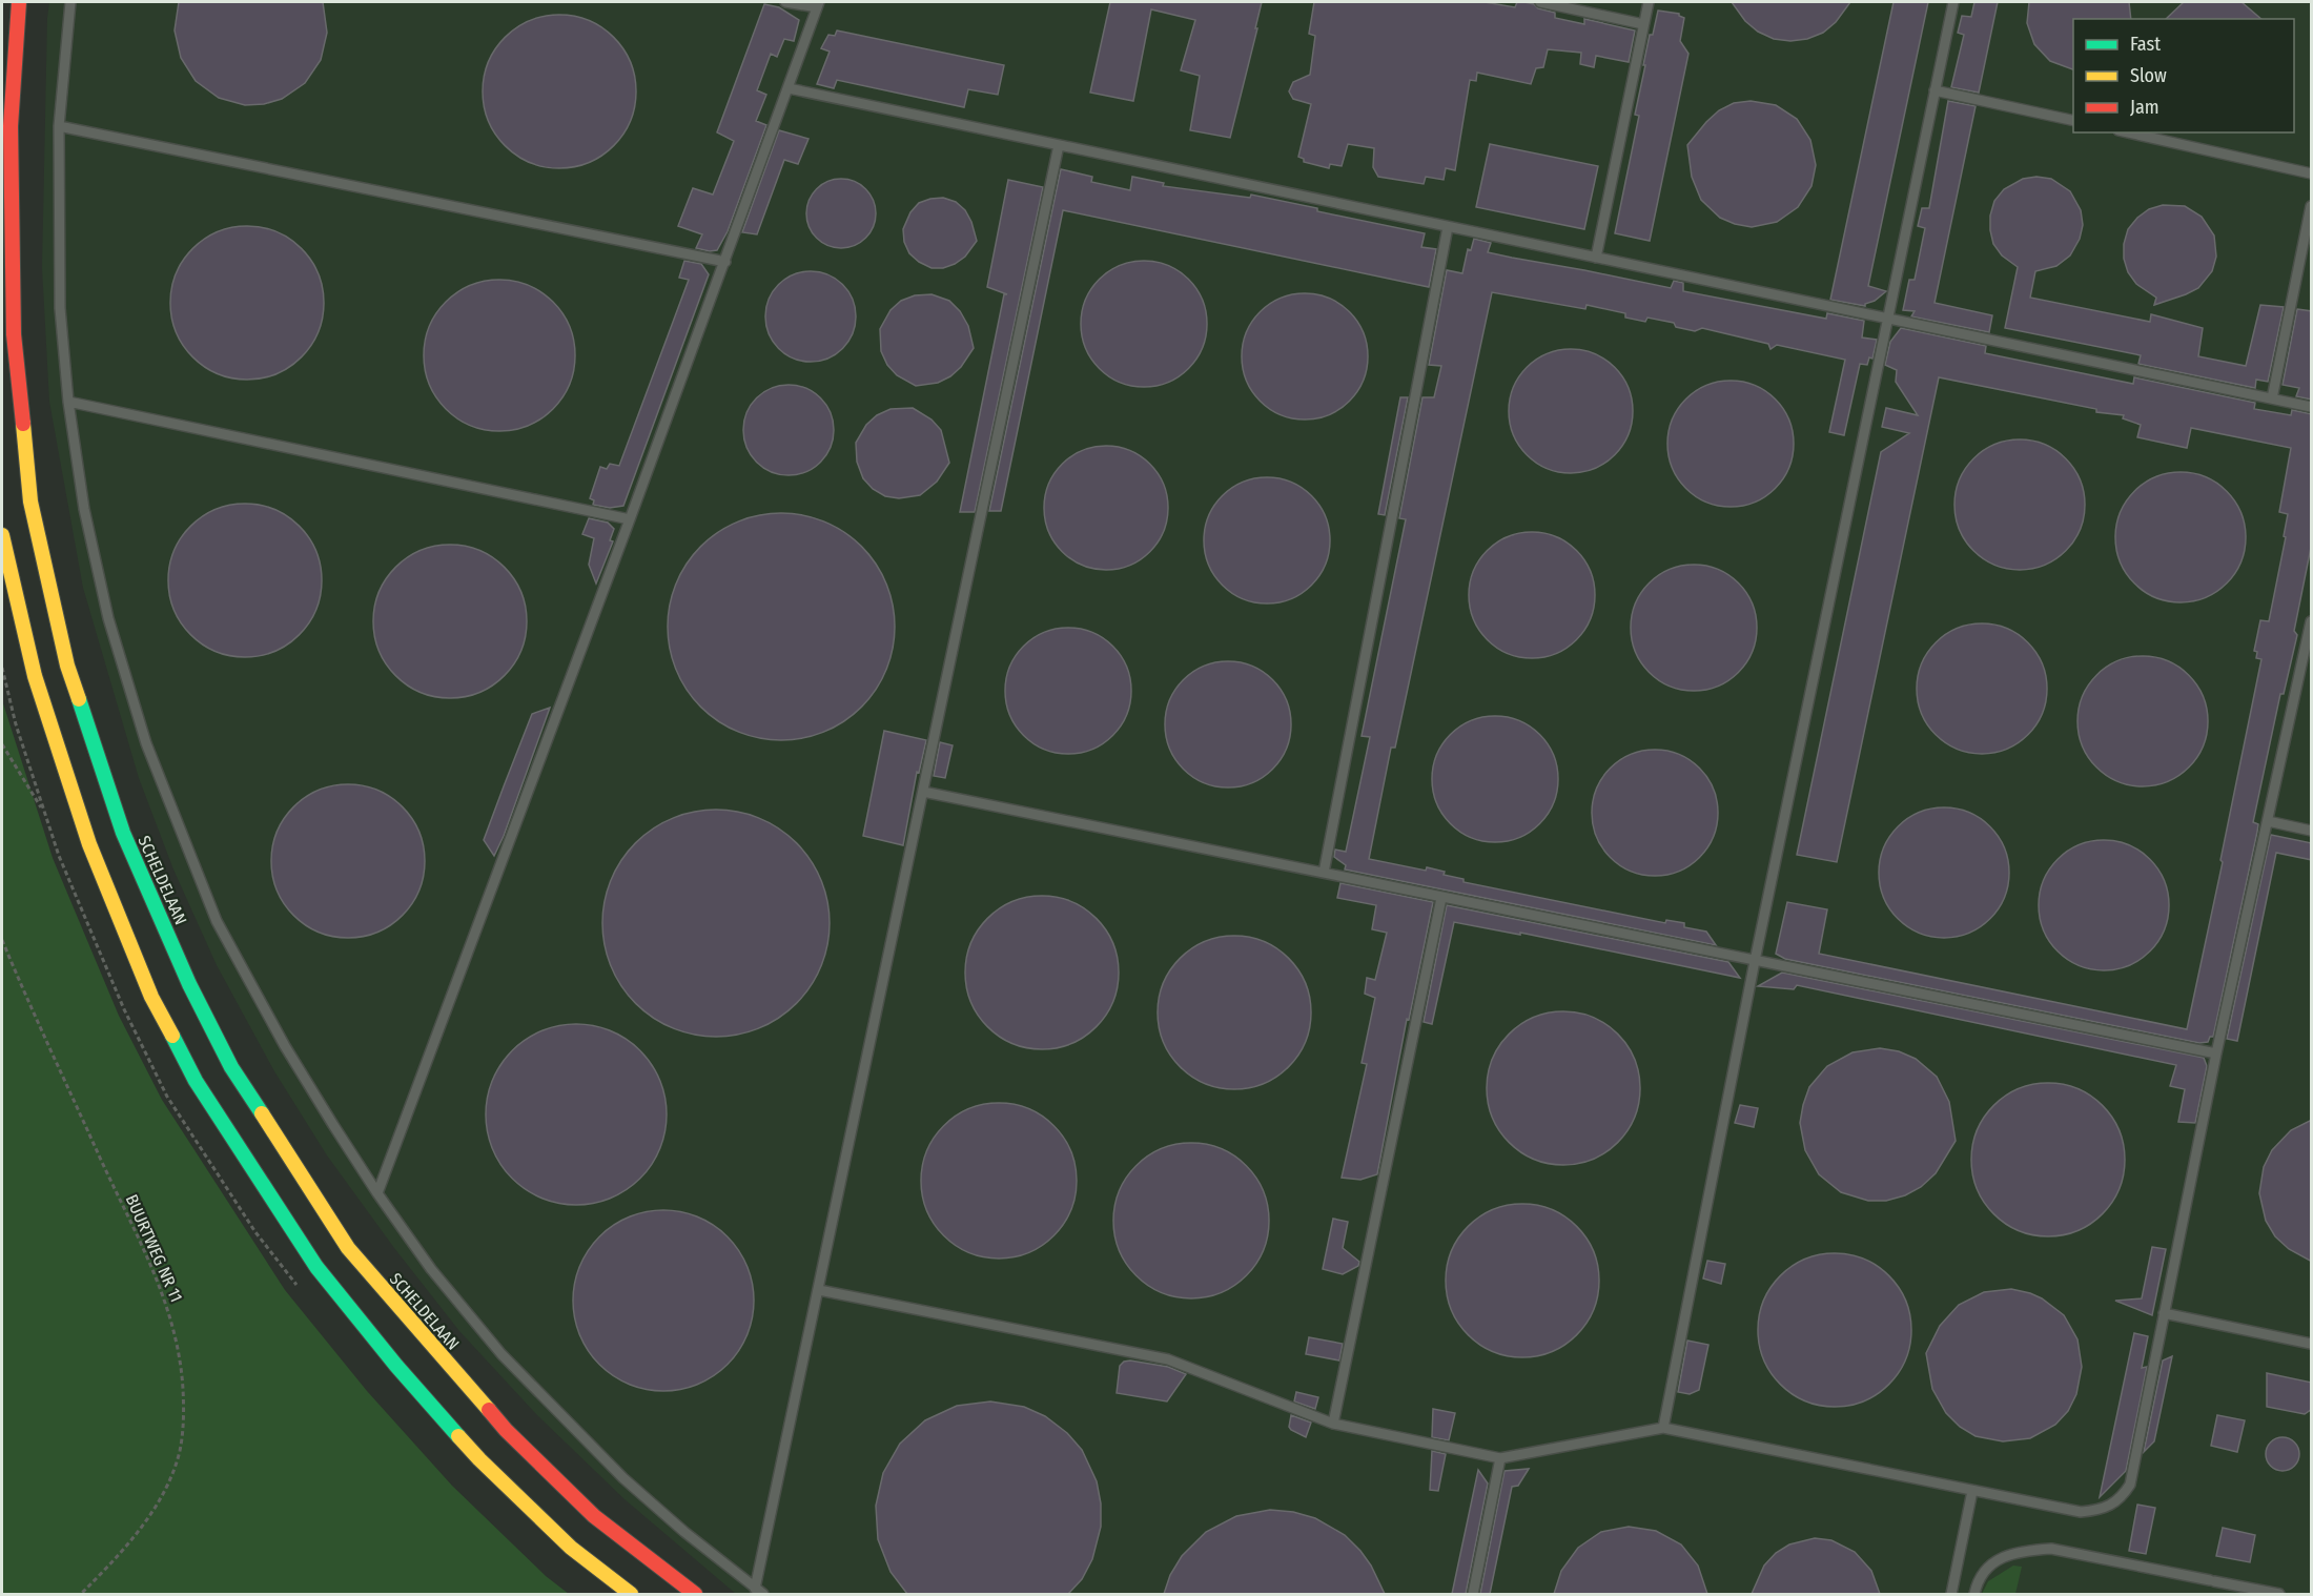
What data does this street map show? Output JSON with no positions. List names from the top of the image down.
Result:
{
  "streets": {
    "main road": ["SCHELDELAAN"],
    "path": ["BUURTWEG NR 11"]
  },
  "legend": ["Fast", "Slow", "Jam"]
}
